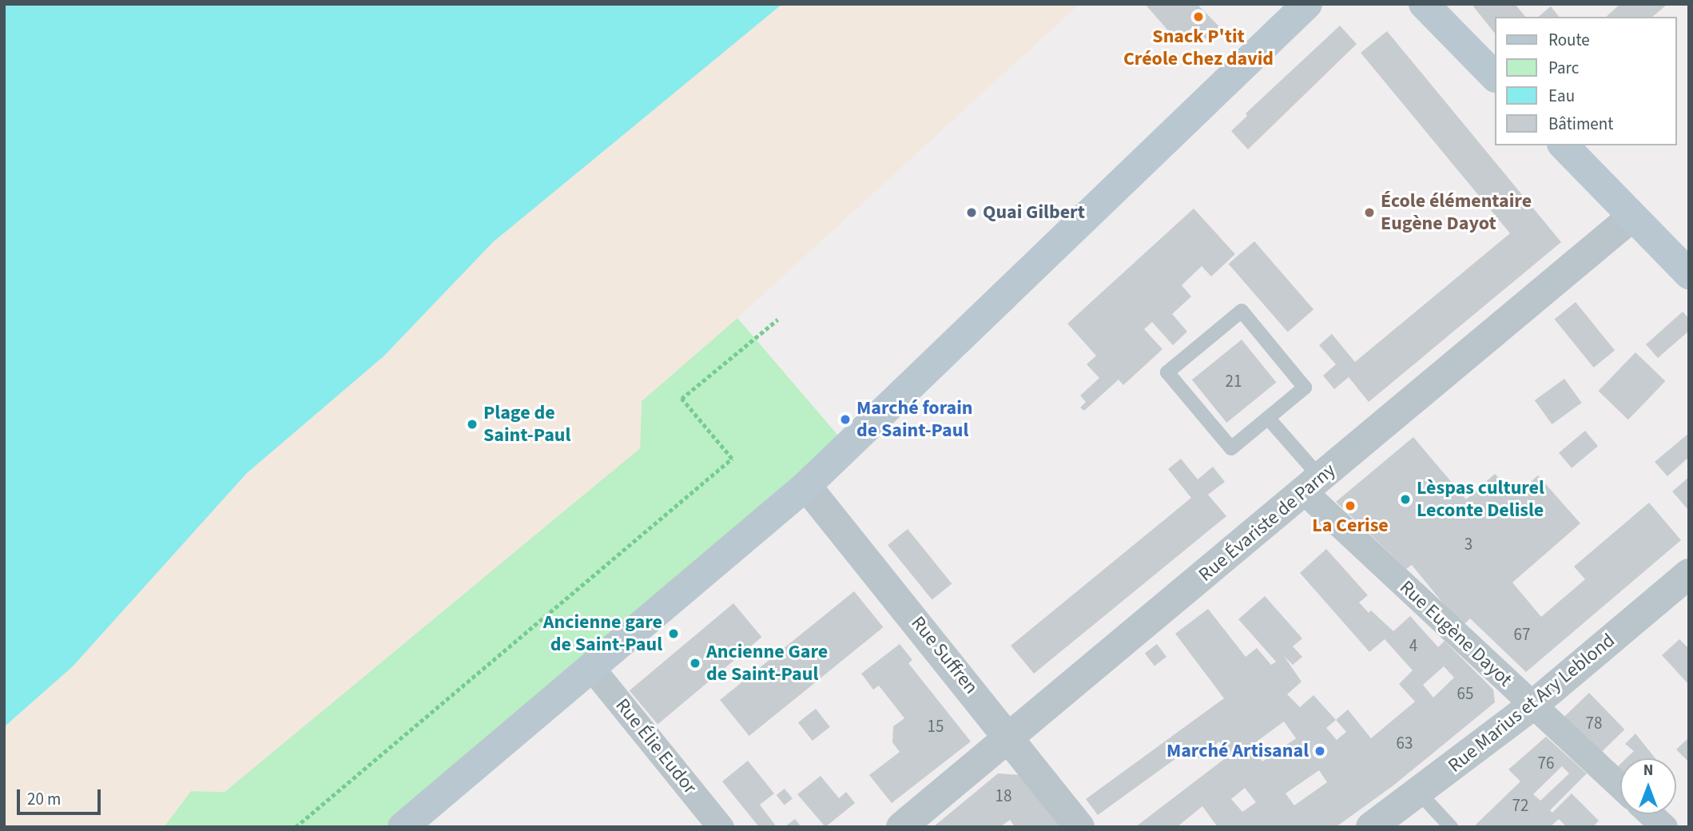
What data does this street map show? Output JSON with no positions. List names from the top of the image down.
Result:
{
  "streets": {
    "street": [
      "Rue Évariste de Parny",
      "Rue Eugène Dayot",
      "Rue Suffren",
      "Rue Marius et Ary Leblond",
      "Rue Élie Eudor"
    ]
  },
  "crossings": [
    ["Rue Évariste de Parny", "Rue Eugène Dayot"],
    ["Rue Évariste de Parny", "Rue Suffren"],
    ["Rue Eugène Dayot", "Rue Marius et Ary Leblond"]
  ],
  "places": [
    "Snack P'tit Créole Chez david",
    "Quai Gilbert",
    "École élémentaire Eugène Dayot",
    "Marché forain de Saint-Paul",
    "Plage de Saint-Paul",
    "Lèspas culturel Leconte Delisle",
    "La Cerise",
    "Ancienne gare de Saint-Paul",
    "Ancienne Gare de Saint-Paul",
    "Marché Artisanal"
  ],
  "house_numbers": [
    "21",
    "3",
    "67",
    "4",
    "65",
    "78",
    "15",
    "63",
    "76",
    "18",
    "72"
  ],
  "legend": [
    "Route",
    "Parc",
    "Eau",
    "Bâtiment"
  ],
  "scale_bar": "20 m",
  "north": "top"
}
